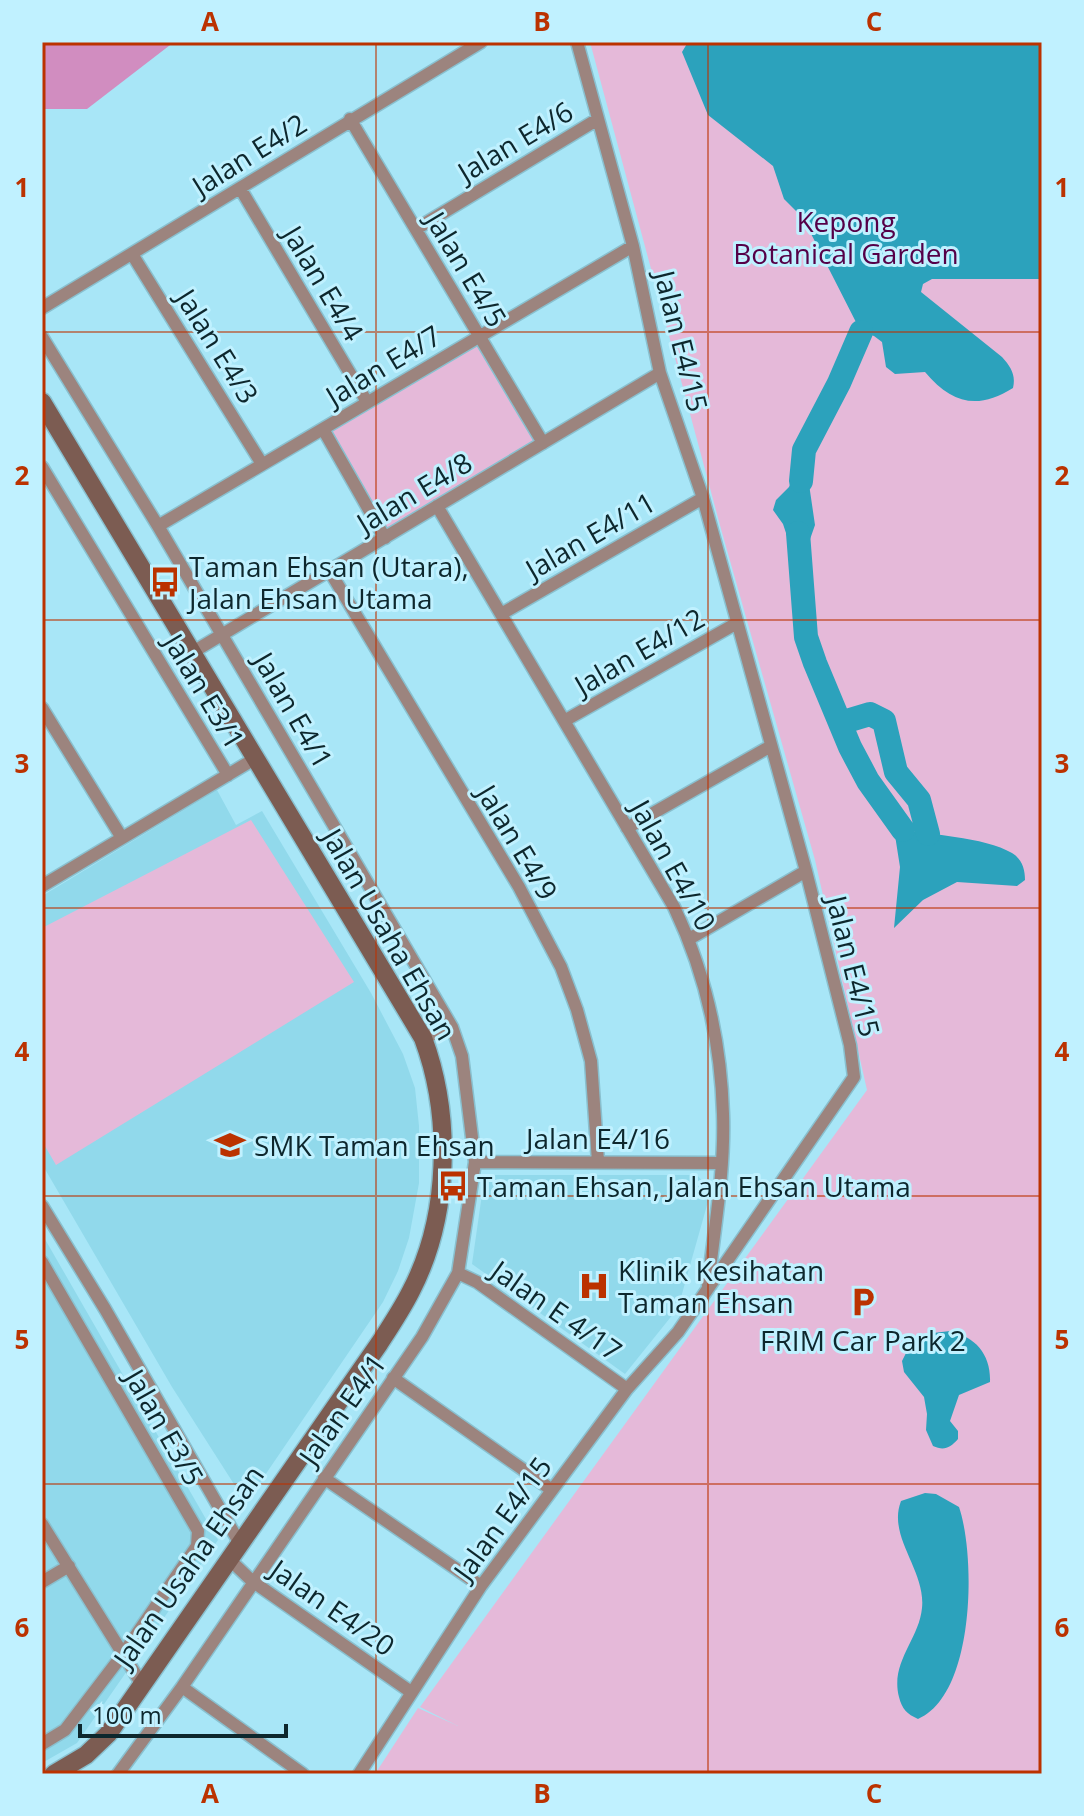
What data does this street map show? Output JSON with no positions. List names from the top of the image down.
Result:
{
  "streets": {
    "street": [
      "Jalan E4/6",
      "Jalan E4/2",
      "Jalan E4/5",
      "Jalan E4/4",
      "Jalan E4/15",
      "Jalan E4/3",
      "Jalan E4/7",
      "Jalan E4/8",
      "Jalan E4/11",
      "Jalan E4/12",
      "Jalan E3/1",
      "Jalan E4/1",
      "Jalan E4/9",
      "Jalan E4/10",
      "Jalan Usaha Ehsan",
      "Jalan E4/16",
      "Jalan E 4/17",
      "Jalan E3/5",
      "Jalan E4/20"
    ]
  },
  "crossings": [
    ["Jalan E4/6", "Jalan E4/5"],
    ["Jalan E4/6", "Jalan E4/15"],
    ["Jalan E4/2", "Jalan E4/5"],
    ["Jalan E4/2", "Jalan E4/4"],
    ["Jalan E4/2", "Jalan E4/3"],
    ["Jalan E4/5", "Jalan E4/7"],
    ["Jalan E4/5", "Jalan E4/8"],
    ["Jalan E4/4", "Jalan E4/7"],
    ["Jalan E4/15", "Jalan E4/7"],
    ["Jalan E4/15", "Jalan E4/8"],
    ["Jalan E4/15", "Jalan E4/11"],
    ["Jalan E4/15", "Jalan E4/12"],
    ["Jalan E4/15", "Jalan E4/10"],
    ["Jalan E4/15", "Jalan E 4/17"],
    ["Jalan E4/15", "Jalan E4/20"],
    ["Jalan E4/3", "Jalan E4/7"],
    ["Jalan E4/7", "Jalan E4/1"],
    ["Jalan E4/8", "Jalan E4/1"],
    ["Jalan E4/8", "Jalan E4/9"],
    ["Jalan E4/8", "Jalan E4/10"],
    ["Jalan E4/8", "Jalan Usaha Ehsan"],
    ["Jalan E4/11", "Jalan E4/10"],
    ["Jalan E4/12", "Jalan E4/10"],
    ["Jalan E3/1", "Jalan Usaha Ehsan"],
    ["Jalan E4/1", "Jalan E4/16"],
    ["Jalan E4/1", "Jalan E 4/17"],
    ["Jalan E4/1", "Jalan E4/20"],
    ["Jalan E4/9", "Jalan E4/16"],
    ["Jalan E4/10", "Jalan E4/16"],
    ["Jalan Usaha Ehsan", "Jalan E4/20"]
  ],
  "parks": ["Kepong Botanical Garden"],
  "places": {
    "bus stop": ["Taman Ehsan (Utara), Jalan Ehsan Utama", "Taman Ehsan, Jalan Ehsan Utama"],
    "school or university": ["SMK Taman Ehsan"],
    "hospital": ["Klinik Kesihatan Taman Ehsan"],
    "parking": ["FRIM Car Park 2"]
  },
  "scale_bar": "100 m",
  "grid": {
    "columns": ["A", "B", "C"],
    "rows": [
      "1",
      "2",
      "3",
      "4",
      "5",
      "6"
    ]
  }
}
